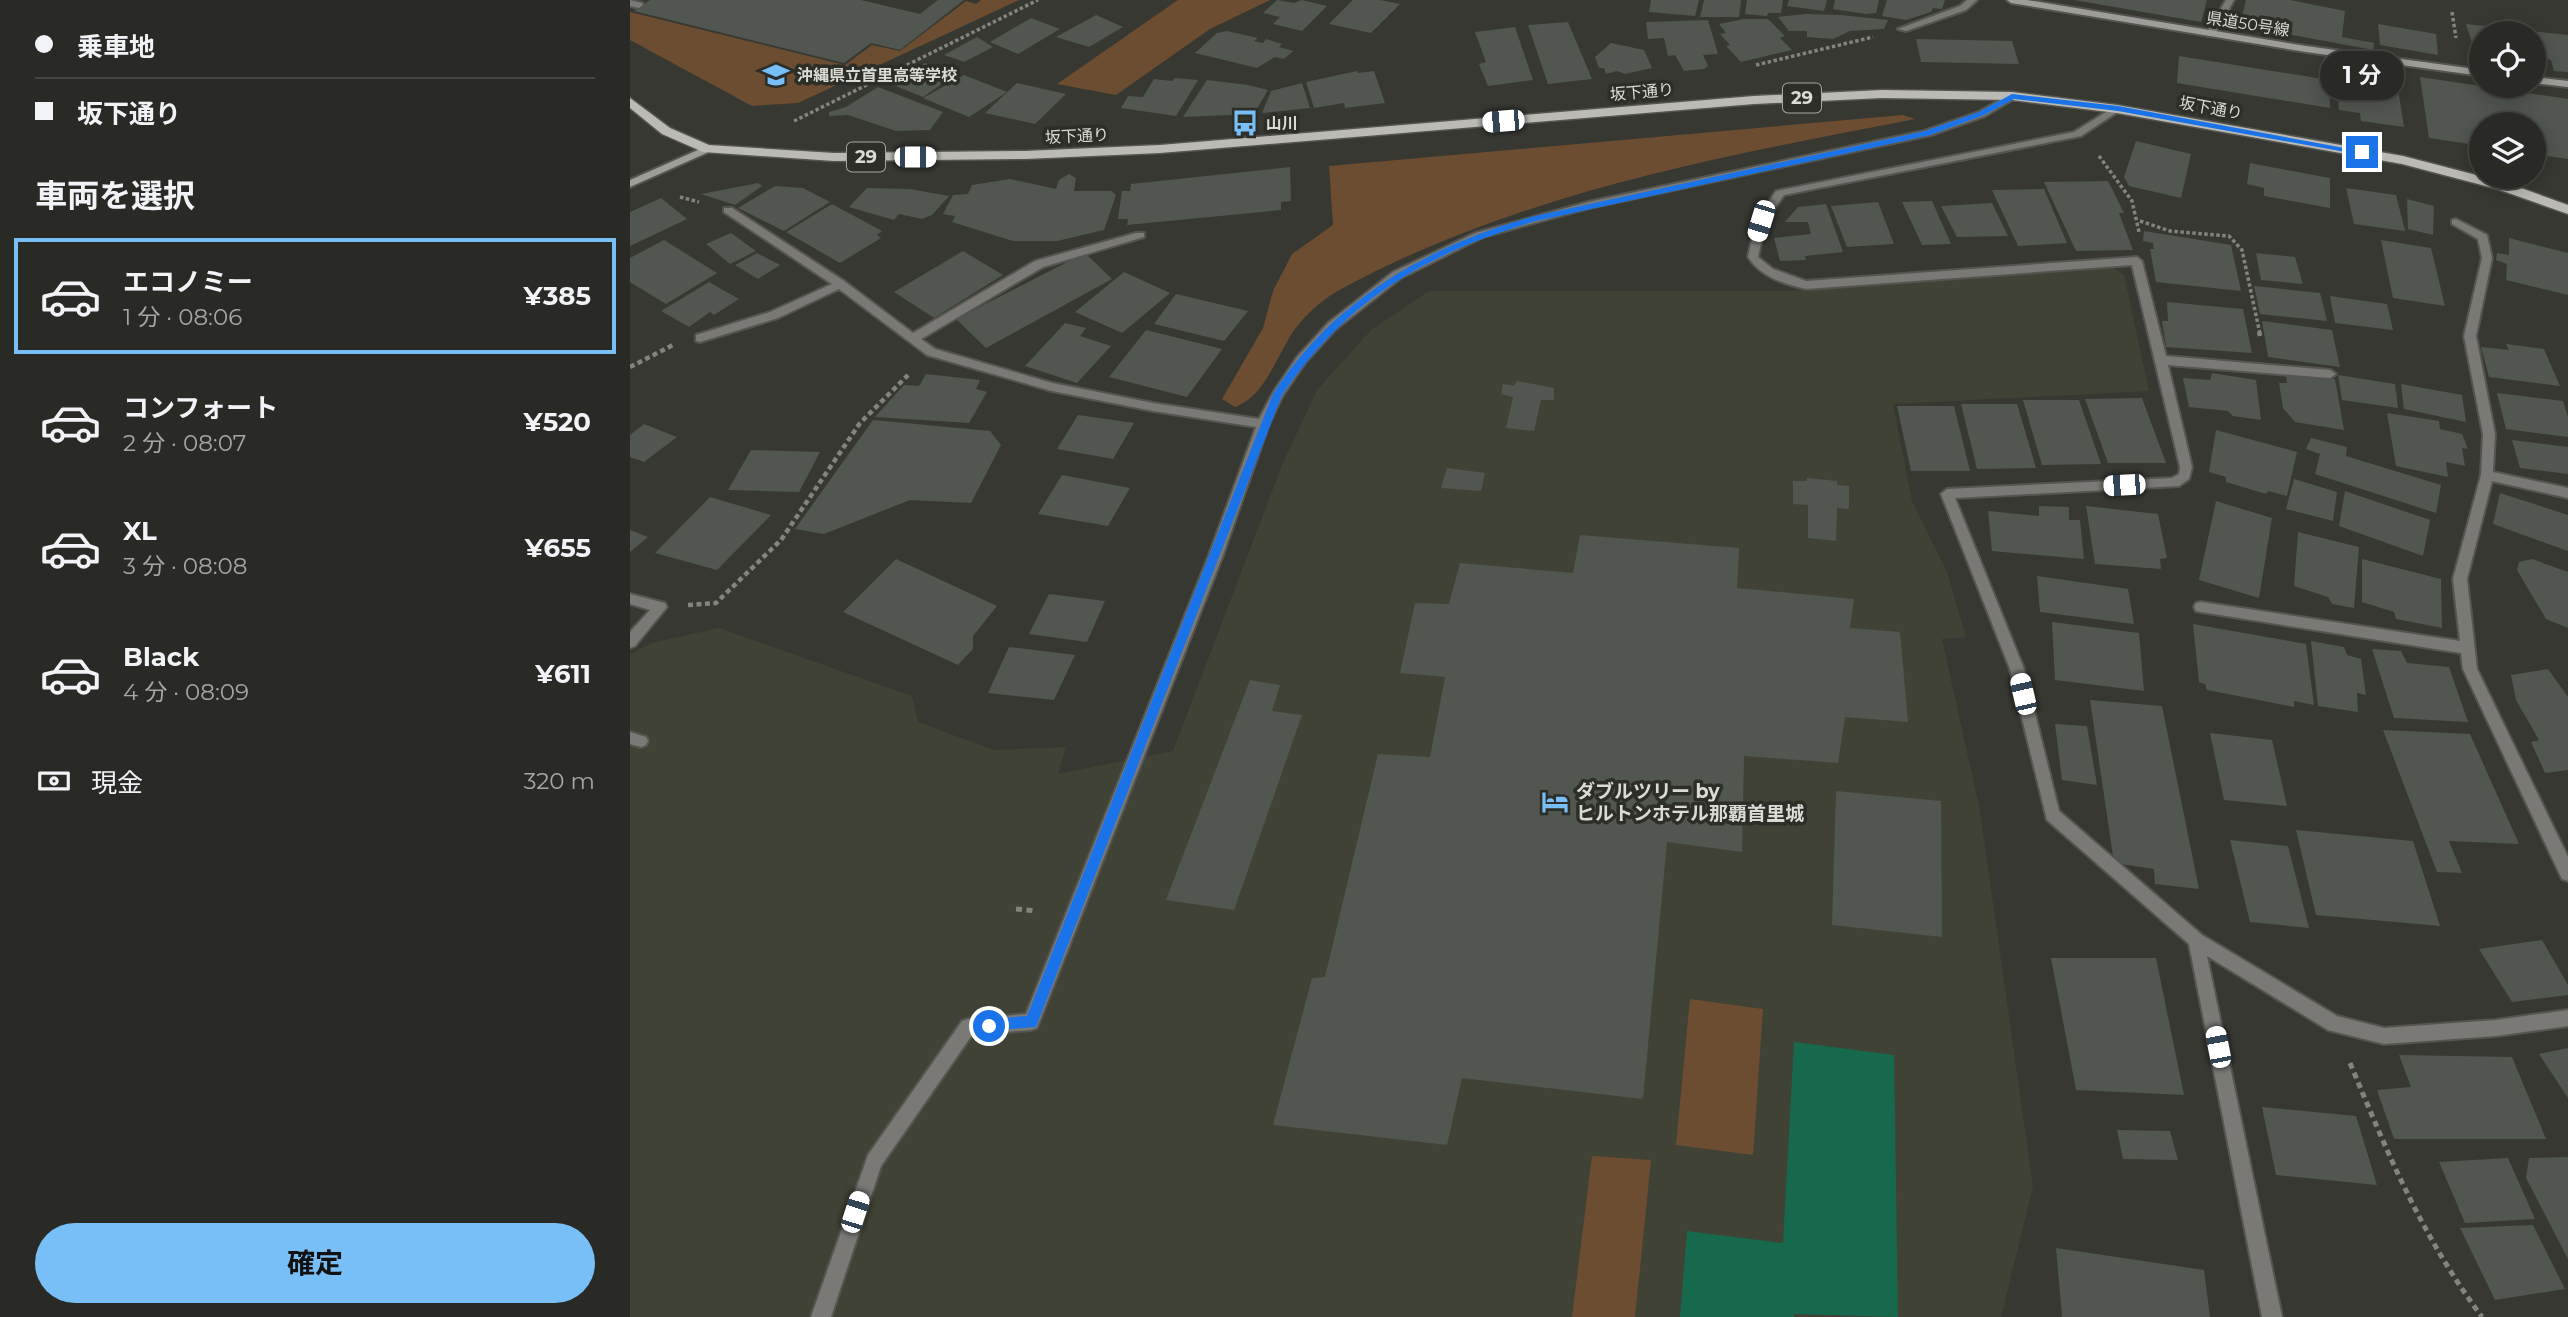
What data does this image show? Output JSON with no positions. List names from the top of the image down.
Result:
{
  "streets": {
    "main road": ["県道50号線", "坂下通り", "29"]
  },
  "crossings": [
    ["坂下通り", "29"]
  ],
  "places": {
    "school or university": ["沖縄県立首里高等学校"],
    "bus stop": ["山川"],
    "hotel": ["ダブルツリー by ヒルトンホテル那覇首里城"]
  },
  "page": {
    "banner": ["乗車地", "坂下通り"],
    "bubble": "1 分",
    "heading": "車両を選択",
    "list": [
      {
        "name": "エコノミー",
        "note": "1 分 · 08:06",
        "value": "¥385"
      },
      {
        "name": "コンフォート",
        "note": "2 分 · 08:07",
        "value": "¥520"
      },
      {
        "name": "XL",
        "note": "3 分 · 08:08",
        "value": "¥655"
      },
      {
        "name": "Black",
        "note": "4 分 · 08:09",
        "value": "¥611"
      }
    ],
    "pay": ["現金", "320 m"],
    "buttons": "確定"
  }
}
